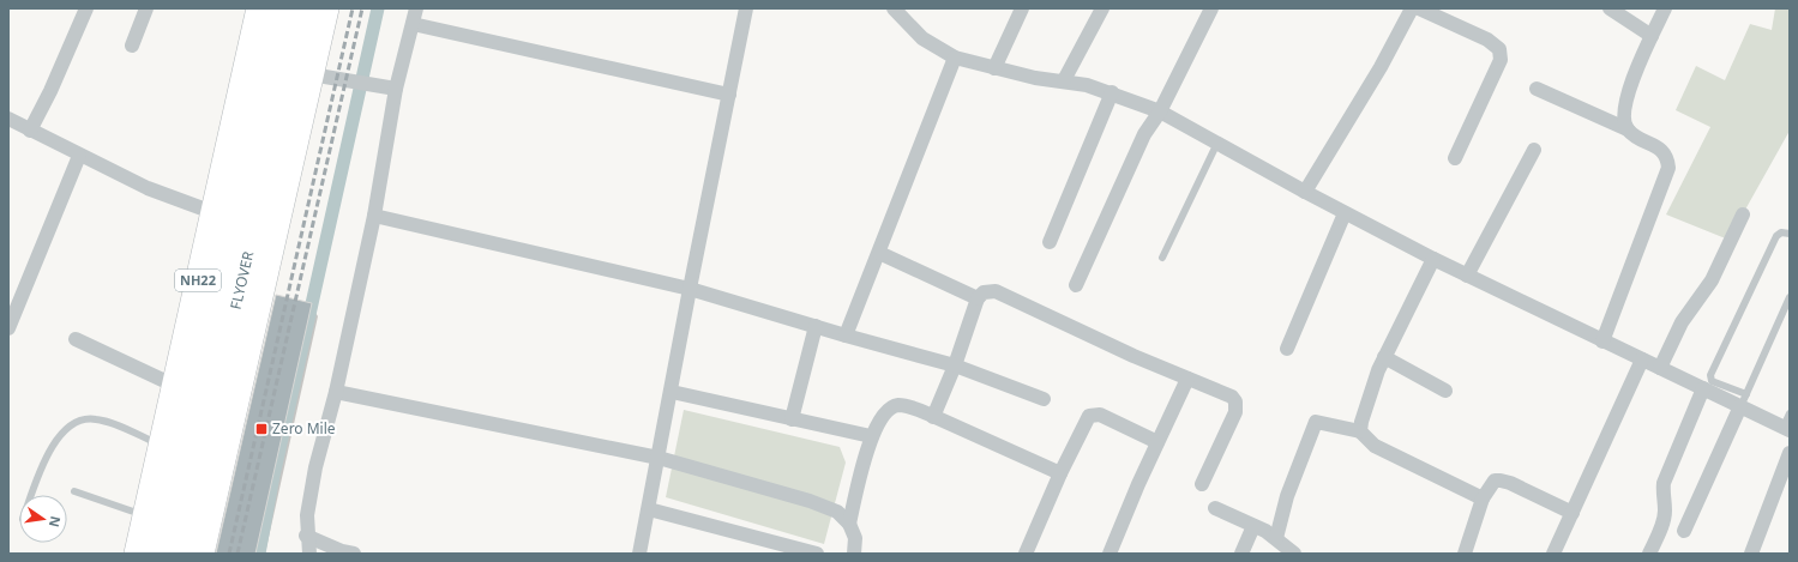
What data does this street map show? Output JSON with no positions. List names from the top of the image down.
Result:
{
  "streets": {
    "highway": ["NH22", "FLYOVER"]
  },
  "places": {
    "transit": ["Zero Mile"]
  },
  "north": "right"
}
